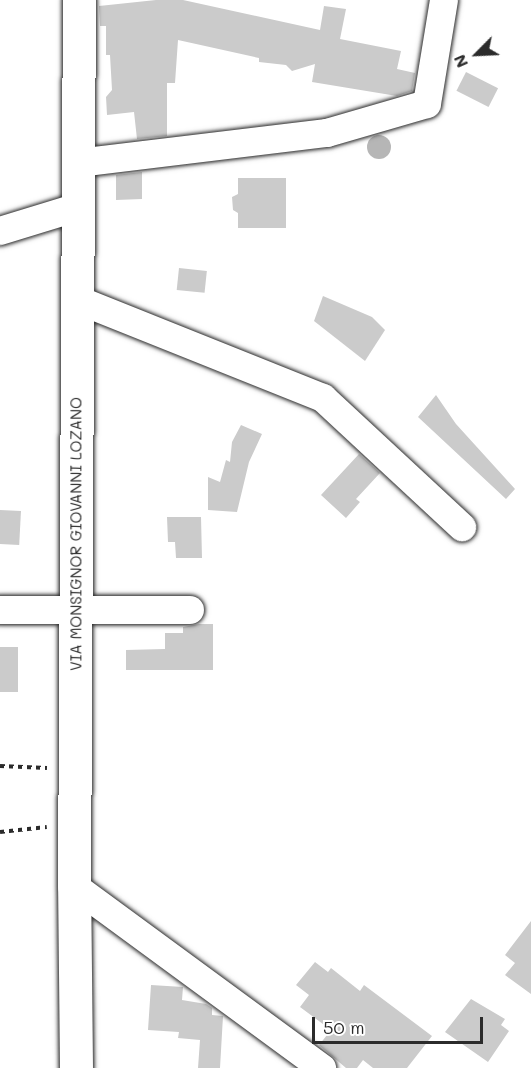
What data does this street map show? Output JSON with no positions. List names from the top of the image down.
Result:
{
  "streets": {
    "main road": ["VIA MONSIGNOR GIOVANNI LOZANO"]
  },
  "scale_bar": "50 m",
  "north": "bottom left"
}
